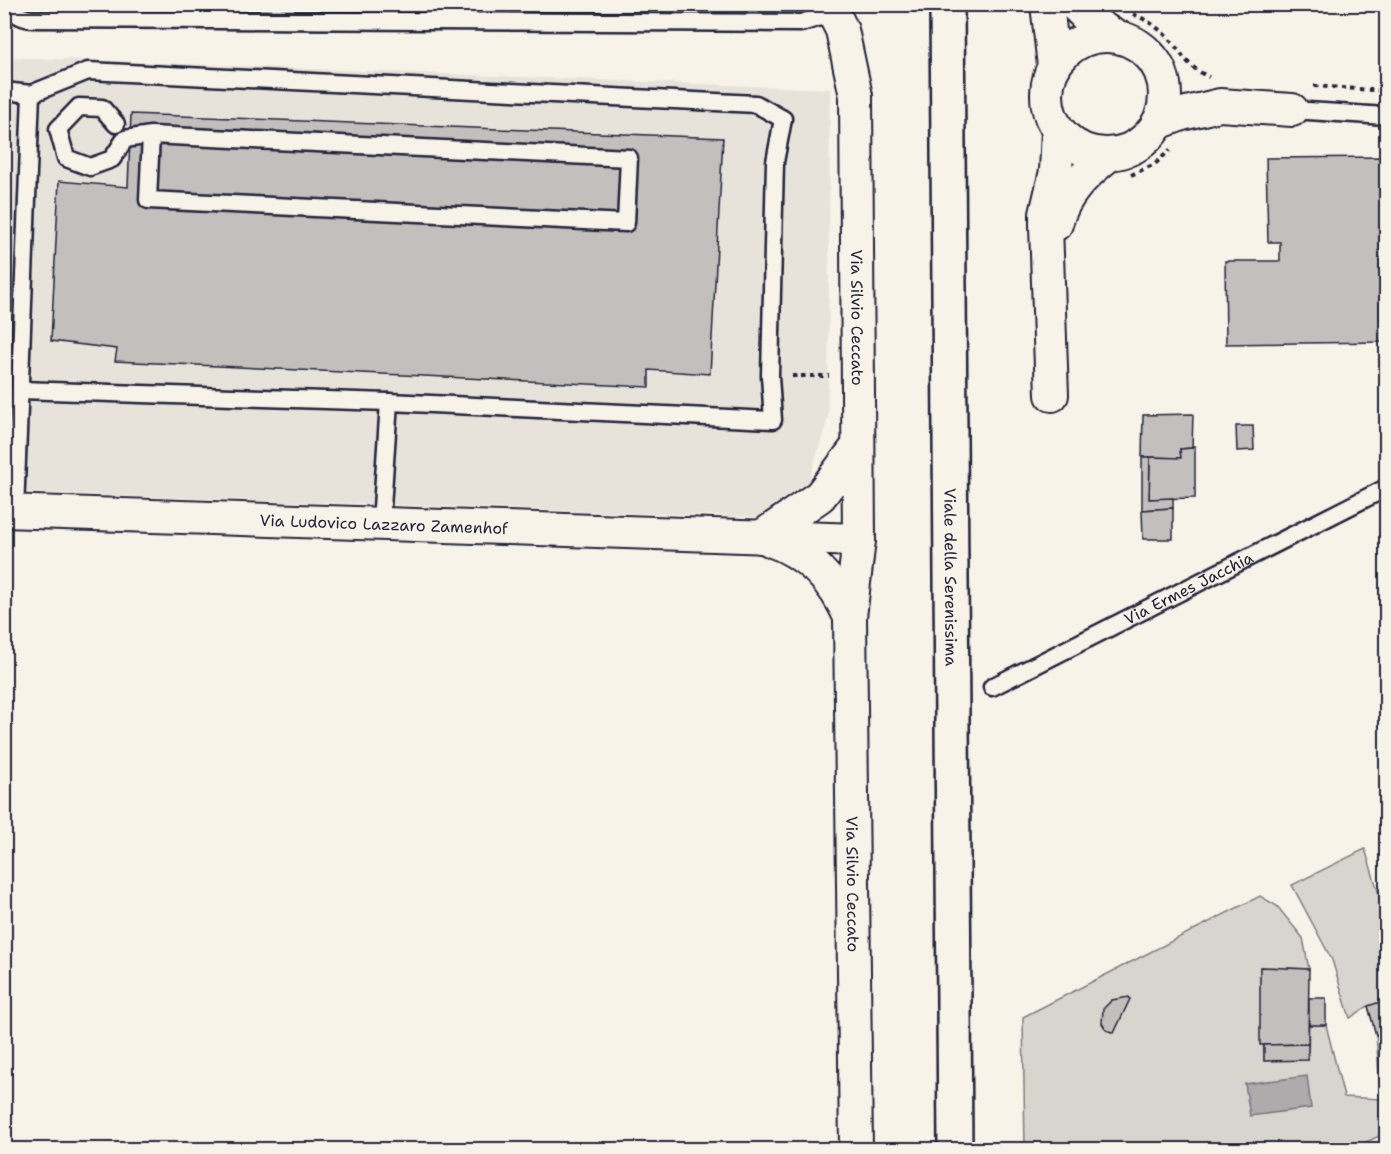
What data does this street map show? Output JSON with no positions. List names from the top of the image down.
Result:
{
  "streets": {
    "main road": ["Viale della Serenissima"],
    "street": ["Via Silvio Ceccato", "Via Ludovico Lazzaro Zamenhof"],
    "lane": ["Via Ermes Jacchia"]
  },
  "crossings": [
    ["Via Silvio Ceccato", "Via Ludovico Lazzaro Zamenhof"]
  ]
}
